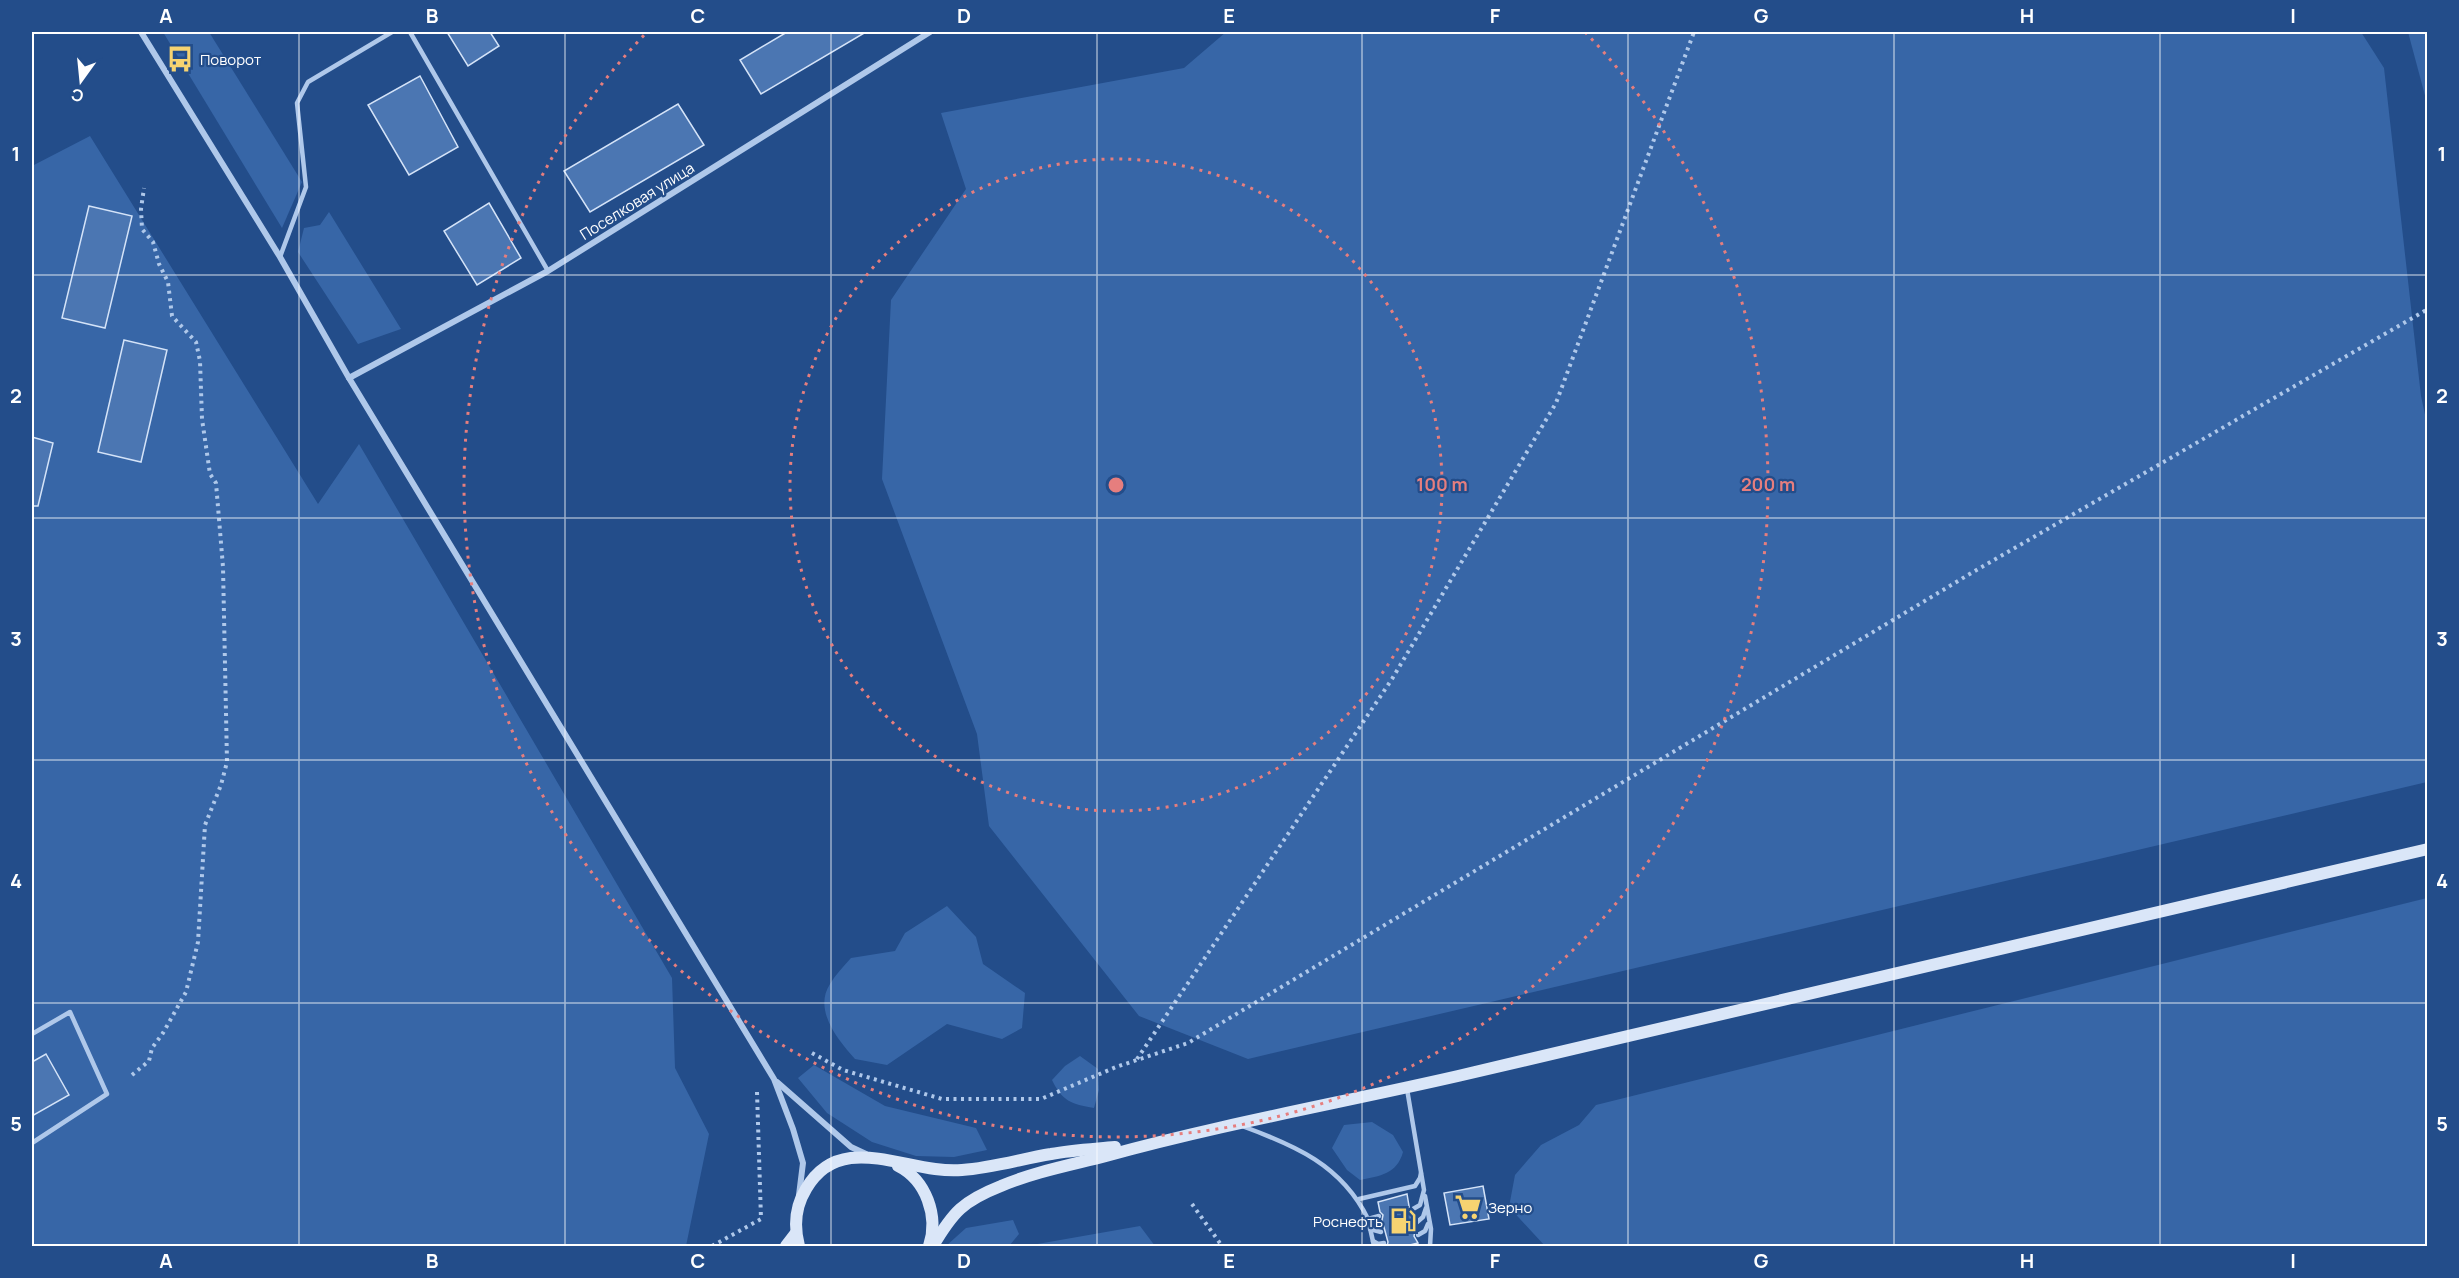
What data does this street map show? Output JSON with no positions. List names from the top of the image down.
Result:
{
  "streets": {
    "street": ["Поселковая улица"]
  },
  "places": {
    "bus stop": ["Поворот"],
    "supermarket": ["Зерно"],
    "fuel station": ["Роснефть"]
  },
  "north": "bottom",
  "grid": {
    "columns": [
      "A",
      "B",
      "C",
      "D",
      "E",
      "F",
      "G",
      "H",
      "I"
    ],
    "rows": [
      "1",
      "2",
      "3",
      "4",
      "5"
    ]
  },
  "rings": ["100 m", "200 m"]
}
